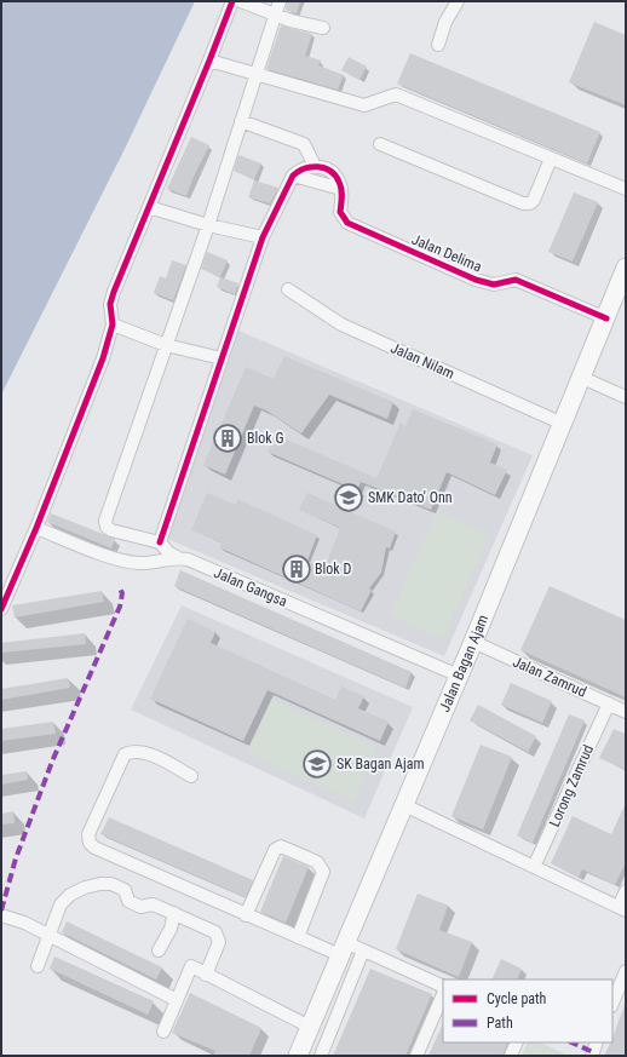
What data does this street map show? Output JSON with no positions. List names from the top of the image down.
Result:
{
  "streets": {
    "main road": ["Jalan Bagan Ajam"],
    "street": [
      "Jalan Delima",
      "Jalan Nilam",
      "Jalan Gangsa",
      "Jalan Zamrud",
      "Lorong Zamrud"
    ]
  },
  "crossings": [
    ["Jalan Delima", "Jalan Bagan Ajam"],
    ["Jalan Nilam", "Jalan Bagan Ajam"],
    ["Jalan Gangsa", "Jalan Bagan Ajam"],
    ["Jalan Bagan Ajam", "Jalan Zamrud"],
    ["Jalan Zamrud", "Lorong Zamrud"]
  ],
  "places": {
    "building": ["Blok G", "Blok D"],
    "school or university": ["SMK Dato' Onn", "SK Bagan Ajam"]
  },
  "legend": ["Cycle path", "Path"]
}
